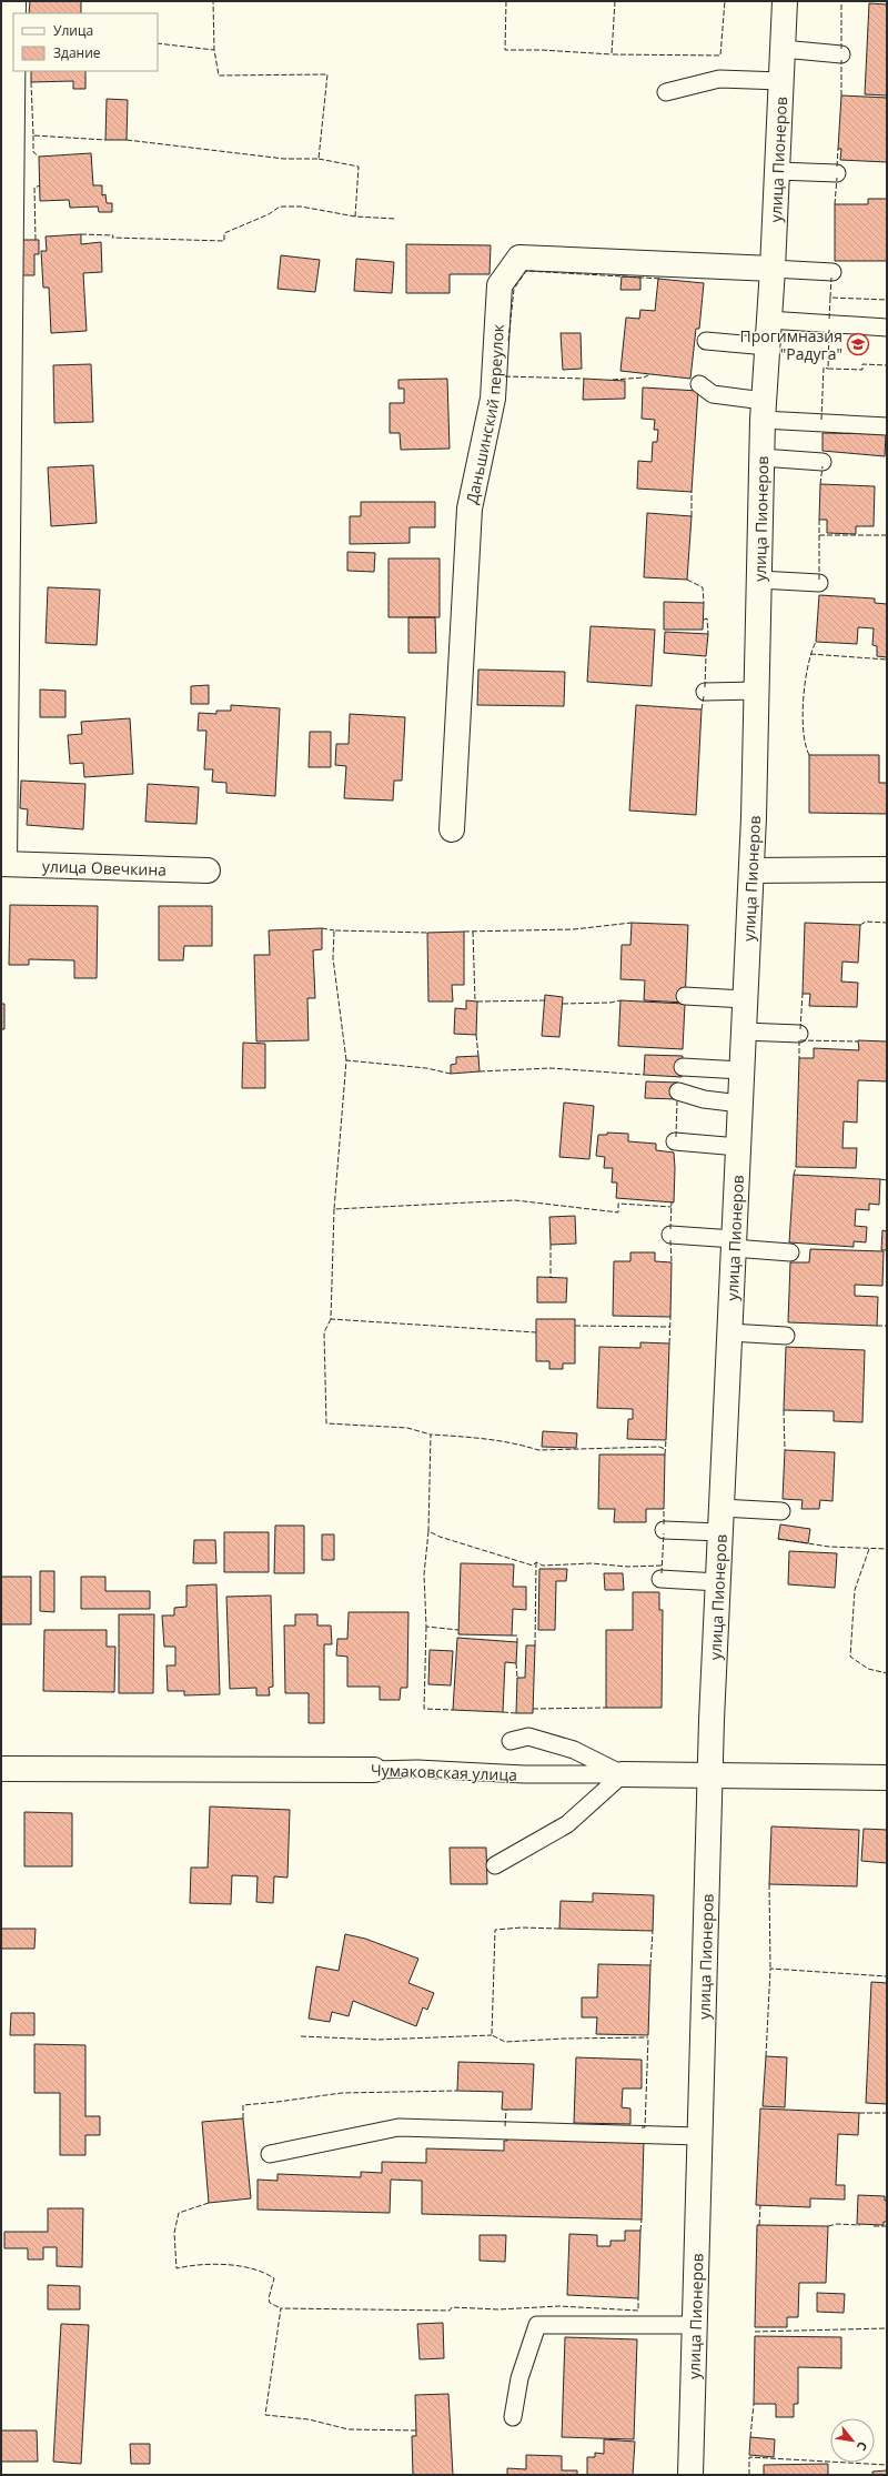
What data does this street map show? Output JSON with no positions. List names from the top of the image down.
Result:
{
  "streets": {
    "street": [
      "улица Пионеров",
      "Даньшинский переулок",
      "улица Овечкина",
      "Чумаковская улица"
    ]
  },
  "crossings": [
    ["улица Пионеров", "Даньшинский переулок"],
    ["улица Пионеров", "Чумаковская улица"]
  ],
  "places": {
    "school or university": ["Прогимназия \"Радуга\""]
  },
  "legend": ["Улица", "Здание"],
  "north": "bottom right"
}
